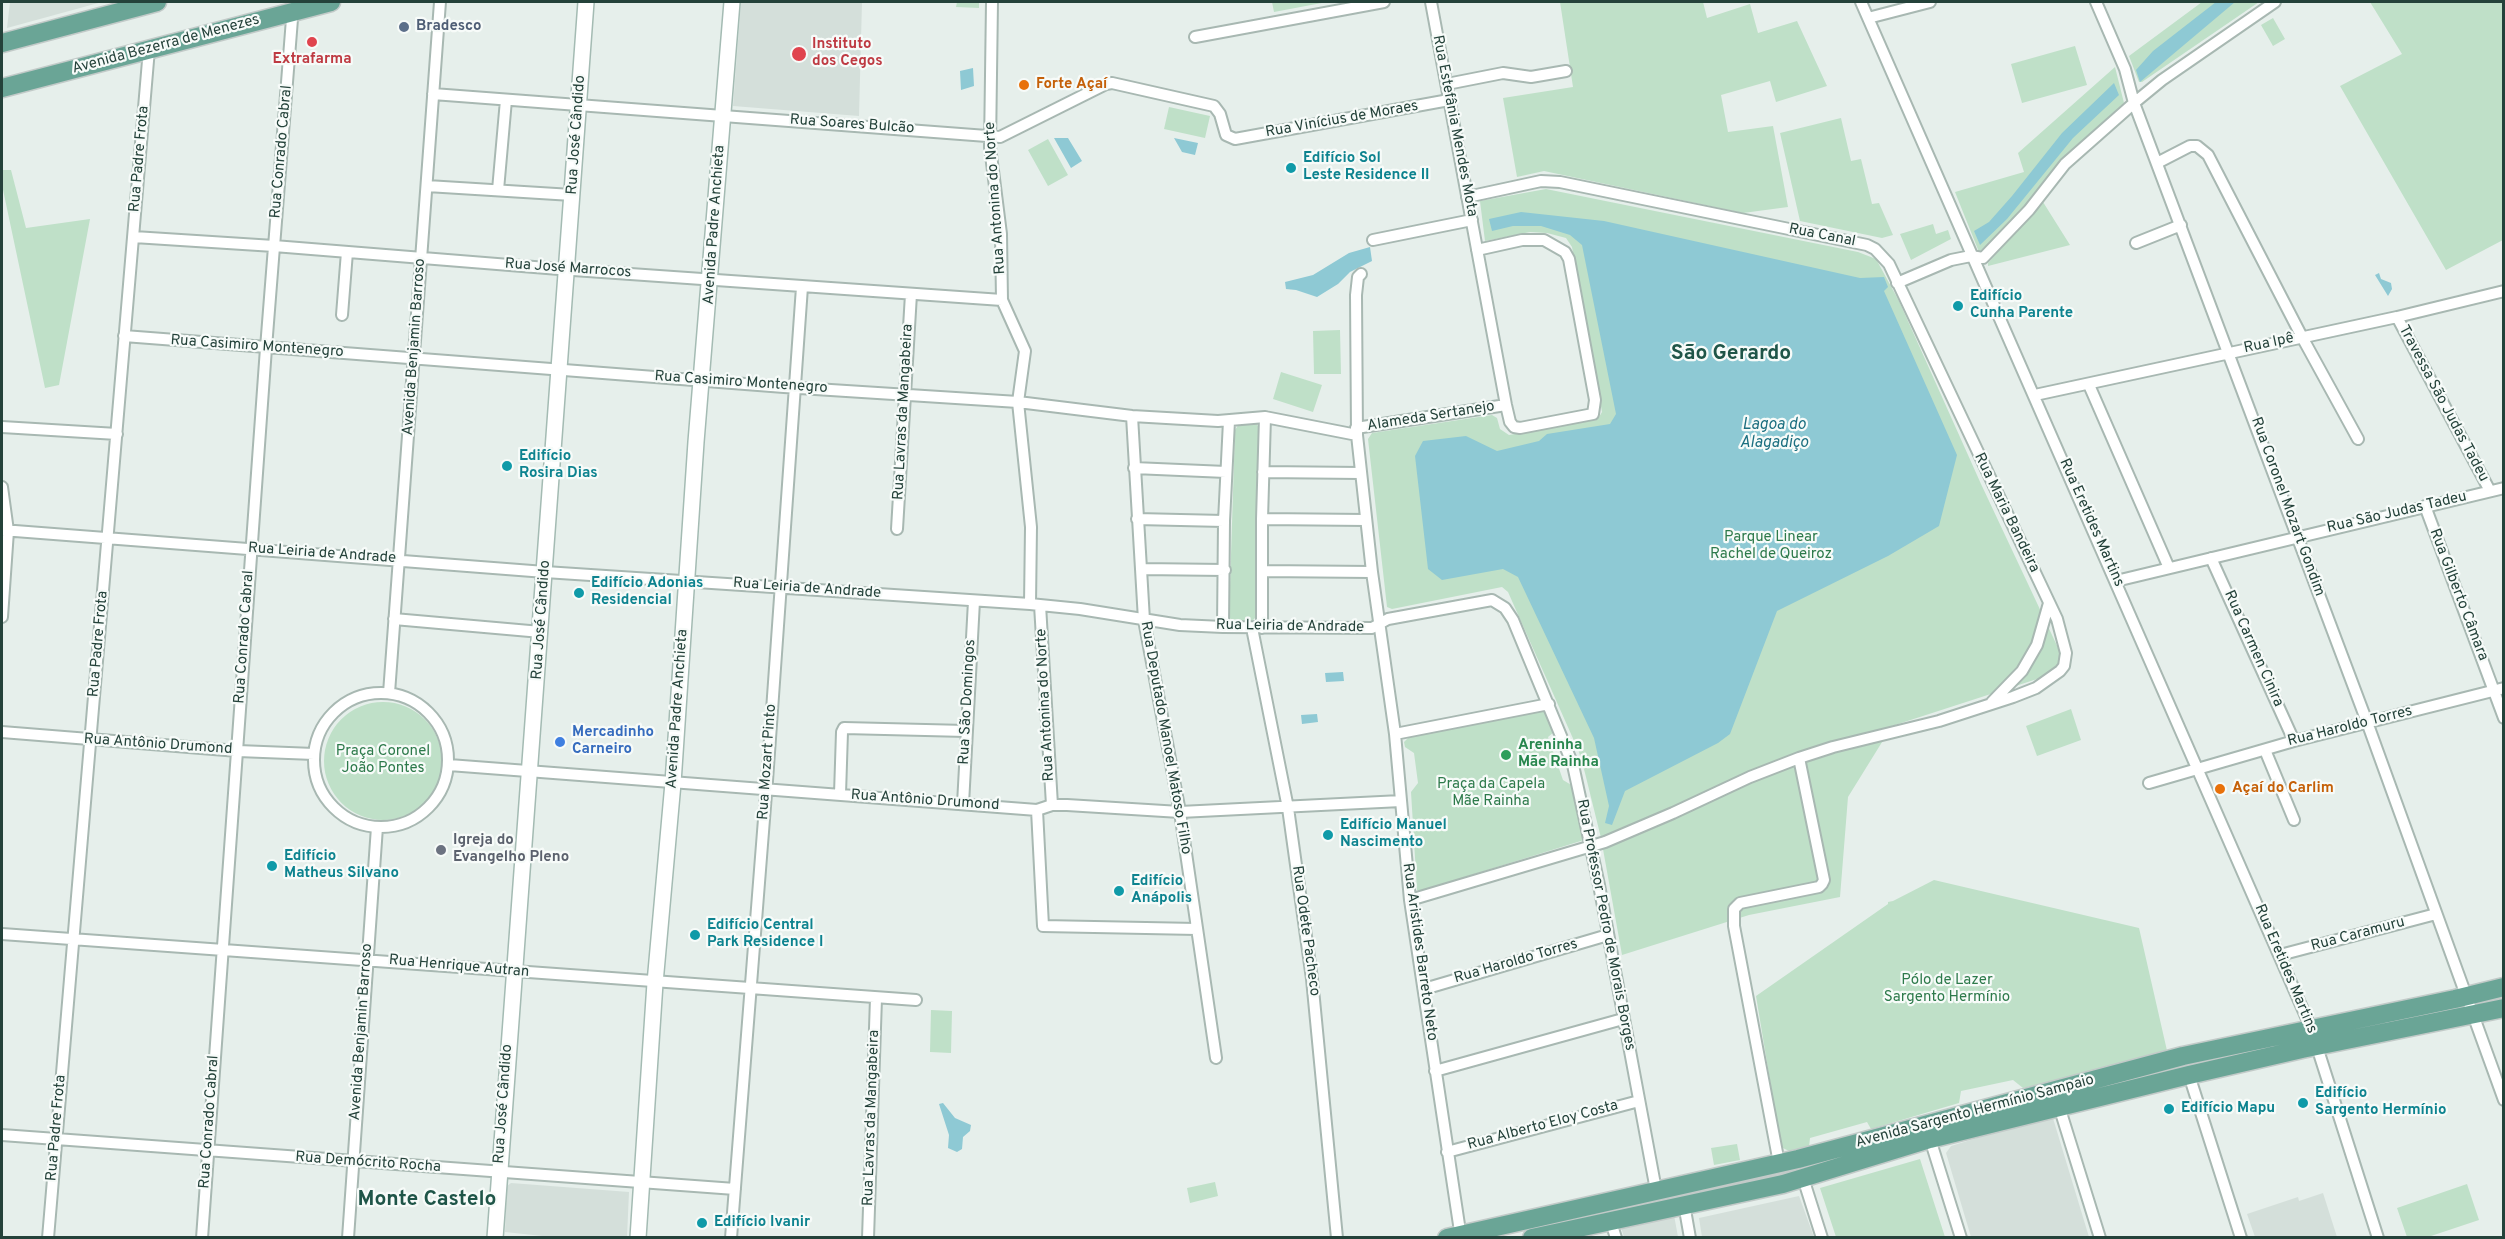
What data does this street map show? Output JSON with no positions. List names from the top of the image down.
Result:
{
  "streets": {
    "main road": ["Avenida Bezerra de Menezes", "Avenida Sargento Hermínio Sampaio"],
    "street": [
      "Rua Vinícius de Moraes",
      "Rua Soares Bulcão",
      "Rua Estefânia Mendes Mota",
      "Rua José Cândido",
      "Rua Conrado Cabral",
      "Rua Padre Frota",
      "Rua Antonina do Norte",
      "Avenida Padre Anchieta",
      "Rua Canal",
      "Rua José Marrocos",
      "Rua Ipê",
      "Rua Casimiro Montenegro",
      "Avenida Benjamin Barroso",
      "Travessa São Judas Tadeu",
      "Rua Lavras da Mangabeira",
      "Alameda Sertanejo",
      "Rua Coronel Mozart Gondim",
      "Rua Maria Bandeira",
      "Rua São Judas Tadeu",
      "Rua Eretides Martins",
      "Rua Leiria de Andrade",
      "Rua Gilberto Câmara",
      "Rua Carmen Cinira",
      "Rua São Domingos",
      "Rua Haroldo Torres",
      "Rua Deputado Manoel Matoso Filho",
      "Rua Antônio Drumond",
      "Rua Mozart Pinto",
      "Rua Professor Pedro de Morais Borges",
      "Rua Odete Pacheco",
      "Rua Caramuru",
      "Rua Aristides Barreto Neto",
      "Rua Henrique Autran",
      "Rua Alberto Eloy Costa",
      "Rua Demócrito Rocha"
    ]
  },
  "crossings": [
    ["Avenida Bezerra de Menezes", "Rua Conrado Cabral"],
    ["Avenida Bezerra de Menezes", "Rua Padre Frota"],
    ["Rua Vinícius de Moraes", "Rua Soares Bulcão"],
    ["Rua Vinícius de Moraes", "Rua Estefânia Mendes Mota"],
    ["Rua Soares Bulcão", "Rua José Cândido"],
    ["Rua Soares Bulcão", "Rua Antonina do Norte"],
    ["Rua Soares Bulcão", "Avenida Padre Anchieta"],
    ["Rua Soares Bulcão", "Avenida Benjamin Barroso"],
    ["Rua Estefânia Mendes Mota", "Rua Canal"],
    ["Rua Estefânia Mendes Mota", "Alameda Sertanejo"],
    ["Rua José Cândido", "Rua José Marrocos"],
    ["Rua José Cândido", "Rua Casimiro Montenegro"],
    ["Rua José Cândido", "Rua Leiria de Andrade"],
    ["Rua José Cândido", "Rua Antônio Drumond"],
    ["Rua José Cândido", "Rua Henrique Autran"],
    ["Rua José Cândido", "Rua Demócrito Rocha"],
    ["Rua Conrado Cabral", "Rua José Marrocos"],
    ["Rua Conrado Cabral", "Rua Casimiro Montenegro"],
    ["Rua Conrado Cabral", "Rua Leiria de Andrade"],
    ["Rua Conrado Cabral", "Rua Antônio Drumond"],
    ["Rua Conrado Cabral", "Rua Henrique Autran"],
    ["Rua Conrado Cabral", "Rua Demócrito Rocha"],
    ["Rua Padre Frota", "Rua José Marrocos"],
    ["Rua Padre Frota", "Rua Casimiro Montenegro"],
    ["Rua Padre Frota", "Rua Leiria de Andrade"],
    ["Rua Padre Frota", "Rua Antônio Drumond"],
    ["Rua Padre Frota", "Rua Henrique Autran"],
    ["Rua Padre Frota", "Rua Demócrito Rocha"],
    ["Rua Antonina do Norte", "Rua José Marrocos"],
    ["Rua Antonina do Norte", "Rua Casimiro Montenegro"],
    ["Rua Antonina do Norte", "Rua Leiria de Andrade"],
    ["Rua Antonina do Norte", "Rua Antônio Drumond"],
    ["Avenida Padre Anchieta", "Rua José Marrocos"],
    ["Avenida Padre Anchieta", "Rua Casimiro Montenegro"],
    ["Avenida Padre Anchieta", "Rua Leiria de Andrade"],
    ["Avenida Padre Anchieta", "Rua Antônio Drumond"],
    ["Avenida Padre Anchieta", "Rua Henrique Autran"],
    ["Avenida Padre Anchieta", "Rua Demócrito Rocha"],
    ["Rua Canal", "Rua Maria Bandeira"],
    ["Rua José Marrocos", "Avenida Benjamin Barroso"],
    ["Rua José Marrocos", "Rua Lavras da Mangabeira"],
    ["Rua José Marrocos", "Rua Mozart Pinto"],
    ["Rua Ipê", "Travessa São Judas Tadeu"],
    ["Rua Ipê", "Rua Coronel Mozart Gondim"],
    ["Rua Ipê", "Rua Eretides Martins"],
    ["Rua Casimiro Montenegro", "Avenida Benjamin Barroso"],
    ["Rua Casimiro Montenegro", "Rua Lavras da Mangabeira"],
    ["Rua Casimiro Montenegro", "Alameda Sertanejo"],
    ["Rua Casimiro Montenegro", "Rua Deputado Manoel Matoso Filho"],
    ["Rua Casimiro Montenegro", "Rua Mozart Pinto"],
    ["Rua Casimiro Montenegro", "Rua Odete Pacheco"],
    ["Rua Casimiro Montenegro", "Rua Aristides Barreto Neto"],
    ["Avenida Benjamin Barroso", "Rua Leiria de Andrade"],
    ["Avenida Benjamin Barroso", "Rua Antônio Drumond"],
    ["Avenida Benjamin Barroso", "Rua Henrique Autran"],
    ["Avenida Benjamin Barroso", "Rua Demócrito Rocha"],
    ["Travessa São Judas Tadeu", "Rua São Judas Tadeu"],
    ["Rua Lavras da Mangabeira", "Rua Henrique Autran"],
    ["Alameda Sertanejo", "Rua Aristides Barreto Neto"],
    ["Rua Coronel Mozart Gondim", "Rua São Judas Tadeu"],
    ["Rua Coronel Mozart Gondim", "Rua Haroldo Torres"],
    ["Rua Coronel Mozart Gondim", "Rua Caramuru"],
    ["Rua Coronel Mozart Gondim", "Avenida Sargento Hermínio Sampaio"],
    ["Rua Maria Bandeira", "Rua Professor Pedro de Morais Borges"],
    ["Rua Maria Bandeira", "Rua Aristides Barreto Neto"],
    ["Rua São Judas Tadeu", "Rua Eretides Martins"],
    ["Rua São Judas Tadeu", "Rua Gilberto Câmara"],
    ["Rua São Judas Tadeu", "Rua Carmen Cinira"],
    ["Rua Eretides Martins", "Rua Haroldo Torres"],
    ["Rua Eretides Martins", "Rua Caramuru"],
    ["Rua Eretides Martins", "Avenida Sargento Hermínio Sampaio"],
    ["Rua Leiria de Andrade", "Rua São Domingos"],
    ["Rua Leiria de Andrade", "Rua Deputado Manoel Matoso Filho"],
    ["Rua Leiria de Andrade", "Rua Mozart Pinto"],
    ["Rua Leiria de Andrade", "Rua Professor Pedro de Morais Borges"],
    ["Rua Leiria de Andrade", "Rua Odete Pacheco"],
    ["Rua Leiria de Andrade", "Rua Aristides Barreto Neto"],
    ["Rua Gilberto Câmara", "Rua Haroldo Torres"],
    ["Rua Carmen Cinira", "Rua Haroldo Torres"],
    ["Rua São Domingos", "Rua Antônio Drumond"],
    ["Rua Haroldo Torres", "Rua Professor Pedro de Morais Borges"],
    ["Rua Haroldo Torres", "Rua Aristides Barreto Neto"],
    ["Rua Deputado Manoel Matoso Filho", "Rua Antônio Drumond"],
    ["Rua Antônio Drumond", "Rua Mozart Pinto"],
    ["Rua Antônio Drumond", "Rua Odete Pacheco"],
    ["Rua Antônio Drumond", "Rua Aristides Barreto Neto"],
    ["Rua Mozart Pinto", "Rua Henrique Autran"],
    ["Rua Mozart Pinto", "Rua Demócrito Rocha"],
    ["Rua Professor Pedro de Morais Borges", "Avenida Sargento Hermínio Sampaio"],
    ["Rua Professor Pedro de Morais Borges", "Rua Alberto Eloy Costa"],
    ["Rua Aristides Barreto Neto", "Avenida Sargento Hermínio Sampaio"],
    ["Rua Aristides Barreto Neto", "Rua Alberto Eloy Costa"]
  ],
  "districts": ["São Gerardo", "Monte Castelo"],
  "water": ["Lagoa do Alagadiço"],
  "parks": [
    "Parque Linear Rachel de Queiroz",
    "Praça Coronel João Pontes",
    "Praça da Capela Mãe Rainha",
    "Pólo de Lazer Sargento Hermínio"
  ],
  "places": [
    "Bradesco",
    "Extrafarma",
    "Instituto dos Cegos",
    "Forte Açaí",
    "Edifício Sol Leste Residence II",
    "Edifício Cunha Parente",
    "Edifício Rosira Dias",
    "Edifício Adonias Residencial",
    "Mercadinho Carneiro",
    "Areninha Mãe Rainha",
    "Açaí do Carlim",
    "Edifício Manuel Nascimento",
    "Igreja do Evangelho Pleno",
    "Edifício Matheus Silvano",
    "Edifício Anápolis",
    "Edifício Central Park Residence I",
    "Edifício Sargento Hermínio",
    "Edifício Mapu",
    "Edifício Ivanir"
  ]
}
